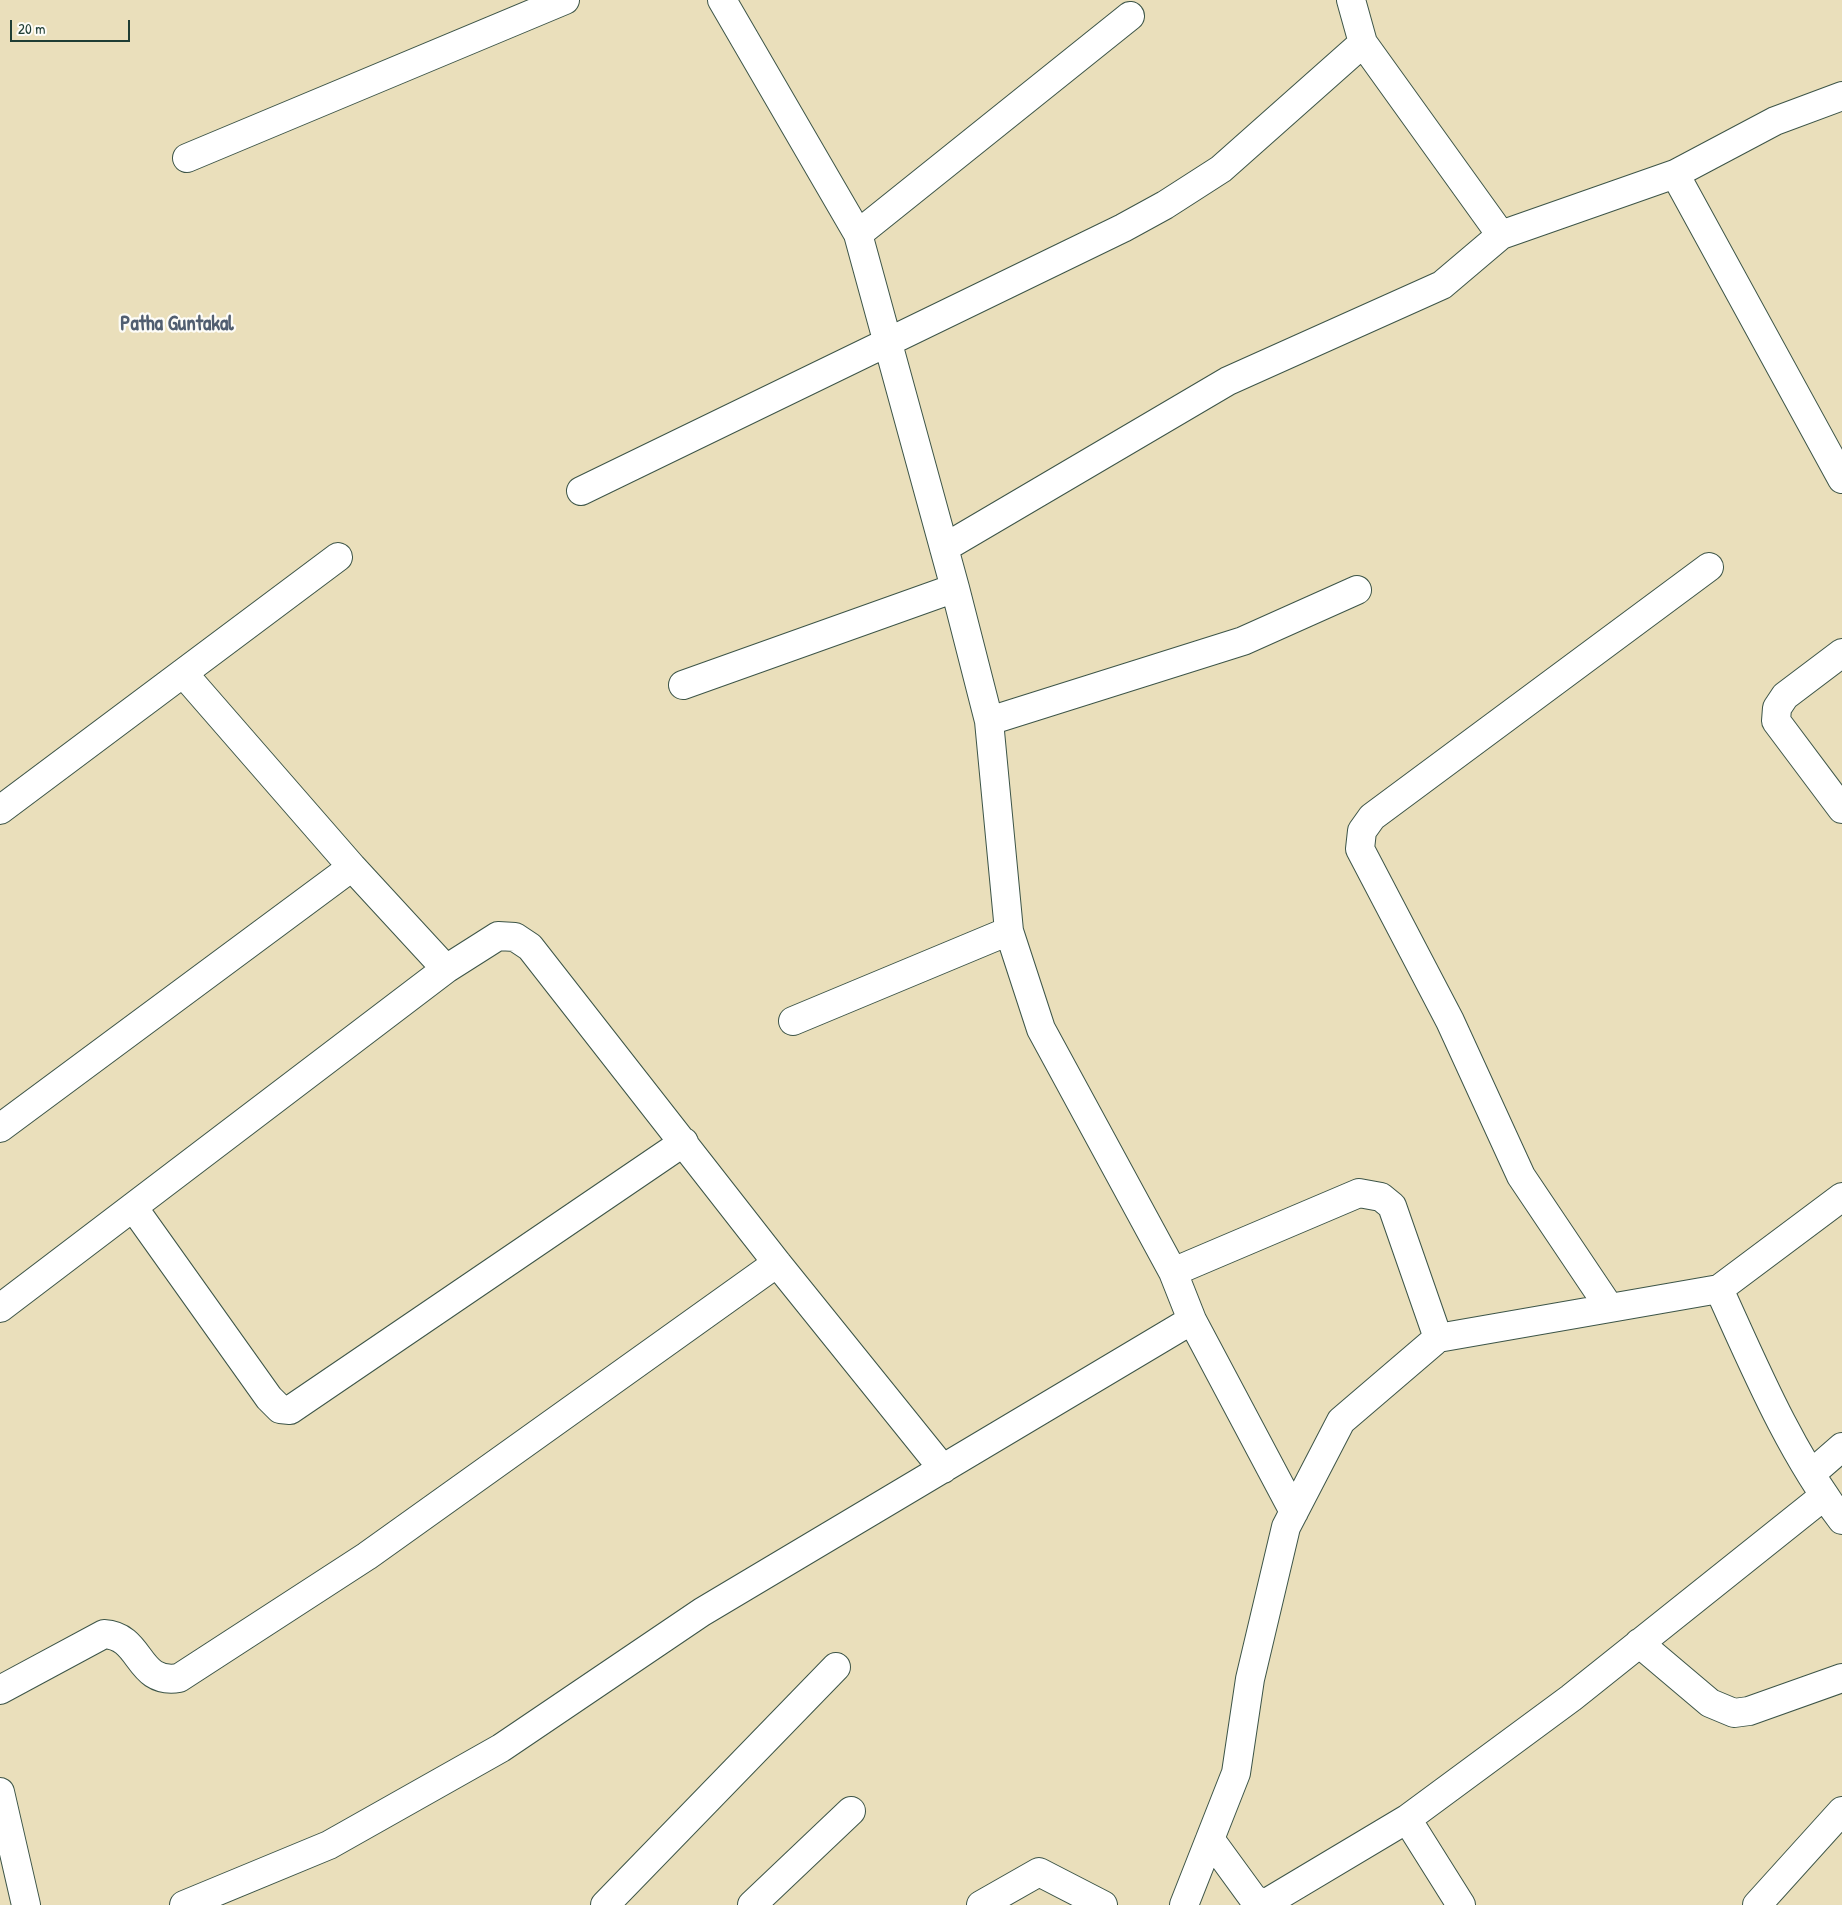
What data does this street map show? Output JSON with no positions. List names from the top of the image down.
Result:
{
  "districts": ["Patha Guntakal"],
  "scale_bar": "20 m"
}
